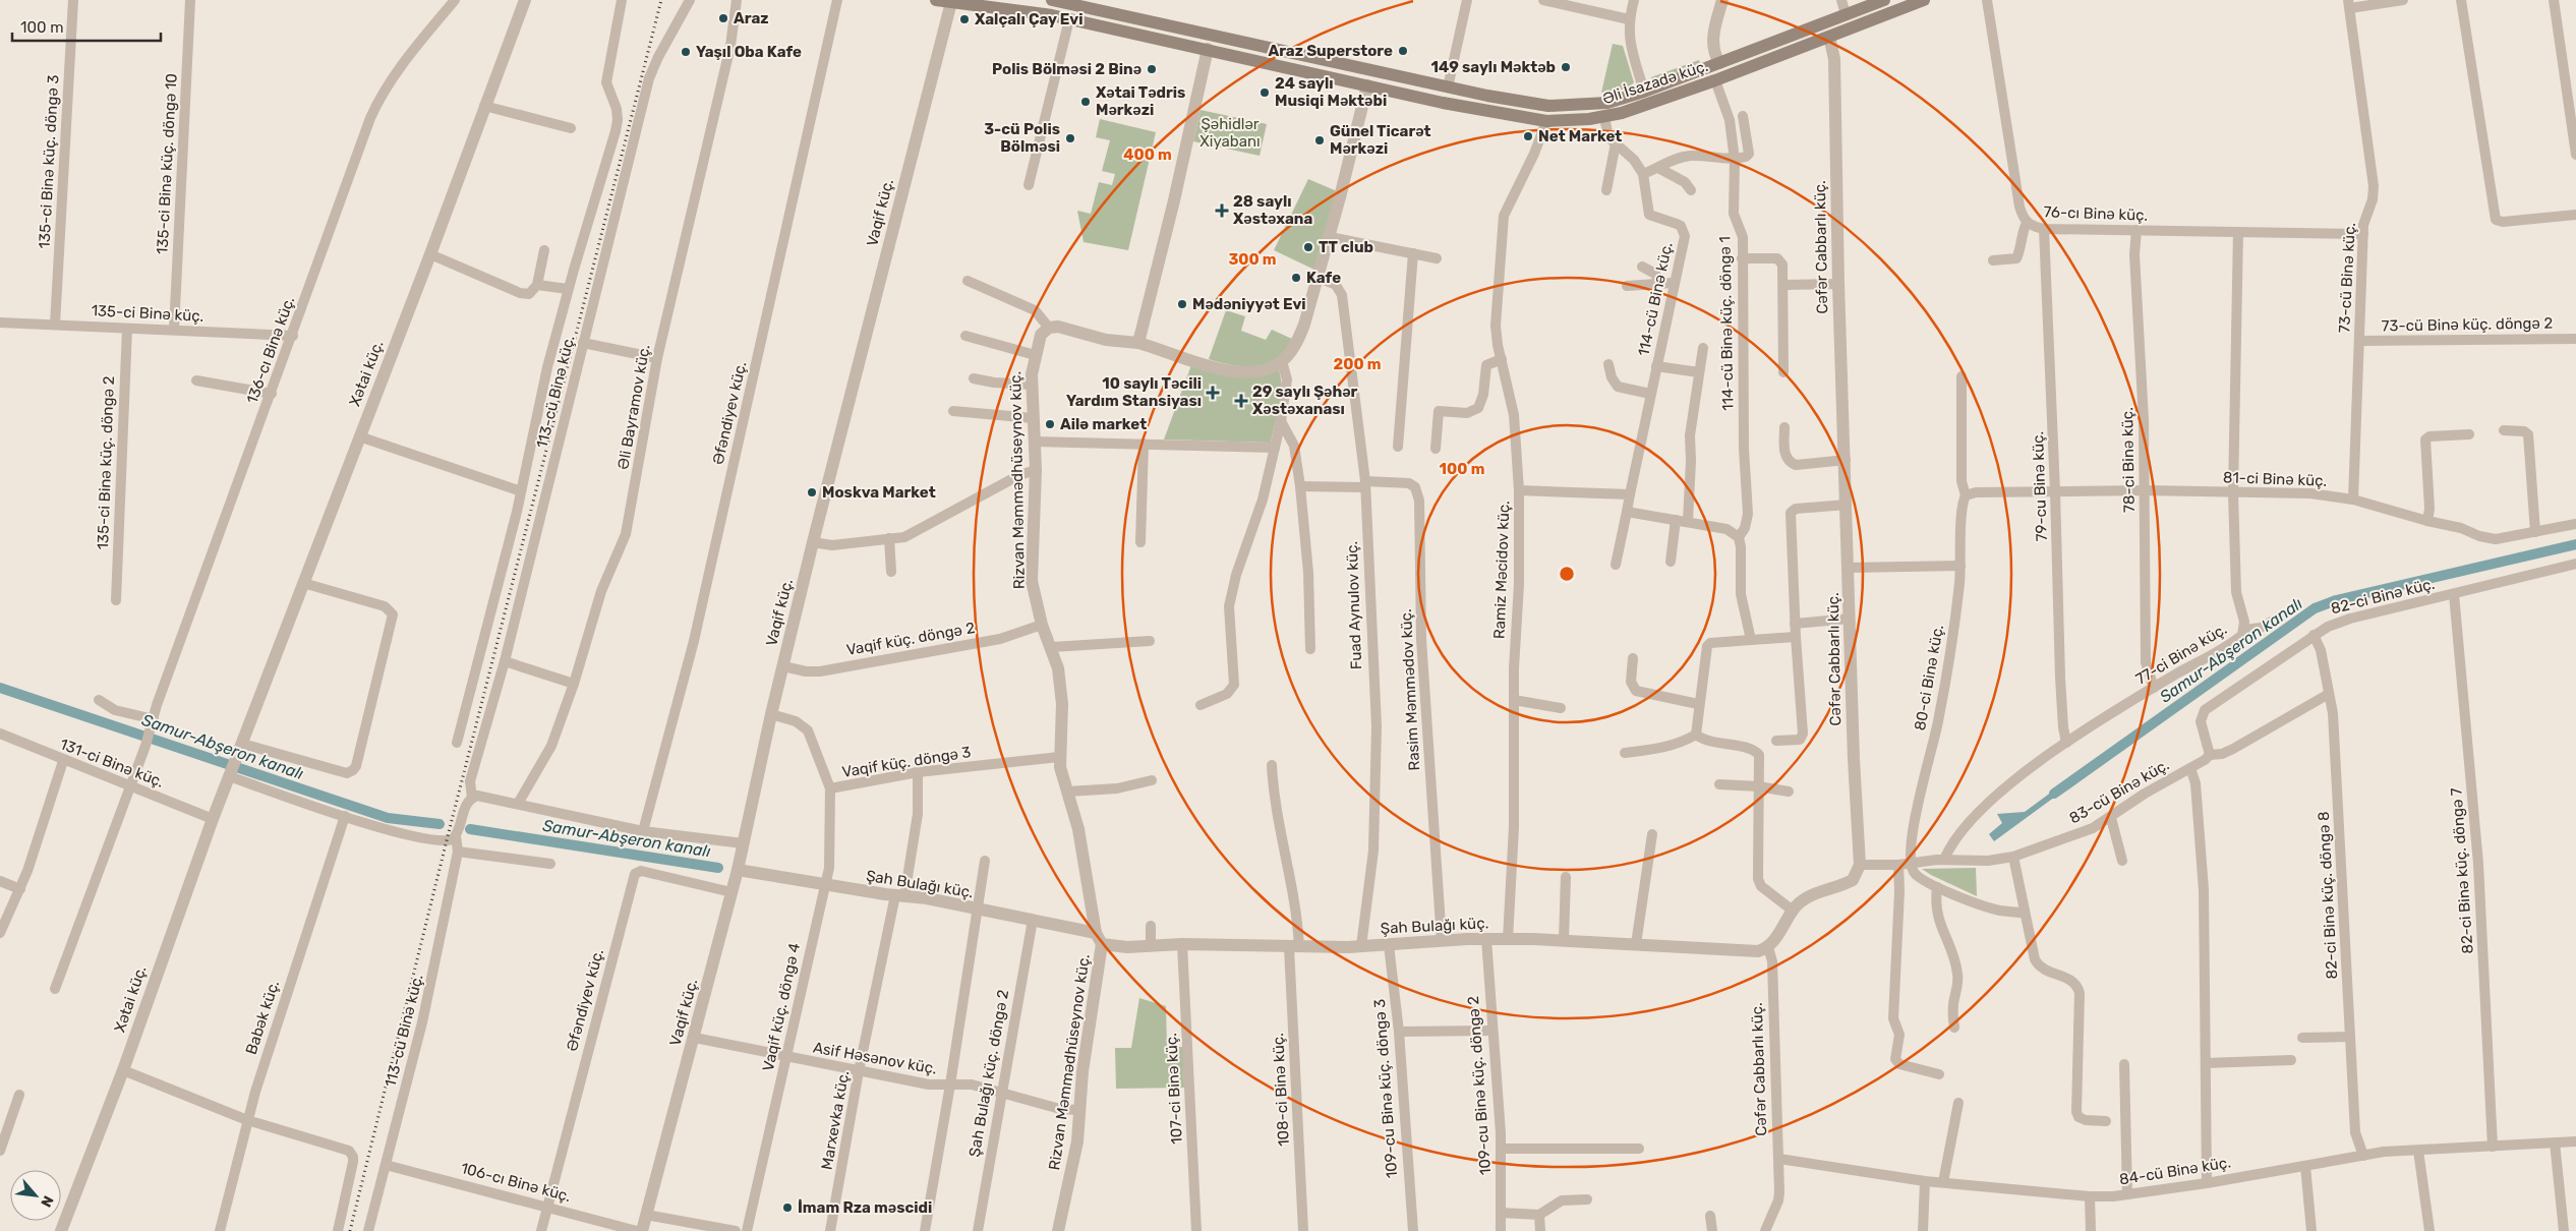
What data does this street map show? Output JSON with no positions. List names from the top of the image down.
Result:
{
  "streets": {
    "main road": ["Əli İsazadə küç."],
    "street": [
      "135-ci Binə küç. döngə 3",
      "135-ci Binə küç. döngə 10",
      "Vaqif küç.",
      "76-cı Binə küç.",
      "Cəfər Cabbarlı küç.",
      "73-cü Binə küç.",
      "114-cü Binə küç.",
      "135-ci Binə küç.",
      "114-cü Binə küç. döngə 1",
      "73-cü Binə küç. döngə 2",
      "136-cı Binə küç.",
      "Xətai küç.",
      "113-cü Binə küç.",
      "Əli Bayramov küç.",
      "Əfəndiyev küç.",
      "78-ci Binə küç.",
      "135-ci Binə küç. döngə 2",
      "81-ci Binə küç.",
      "Rizvan Məmmədhüseynov küç.",
      "79-cu Binə küç.",
      "Ramiz Məcidov küç.",
      "82-ci Binə küç.",
      "Fuad Aynulov küç.",
      "Vaqif küç. döngə 2",
      "77-ci Binə küç.",
      "80-ci Binə küç.",
      "Rasim Məmmədov küç.",
      "Vaqif küç. döngə 3",
      "131-ci Binə küç.",
      "83-cü Binə küç.",
      "82-ci Binə küç. döngə 7",
      "Şah Bulağı küç.",
      "82-ci Binə küç. döngə 8",
      "Vaqif küç. döngə 4",
      "Babək küç.",
      "Asif Həsənov küç.",
      "Şah Bulağı küç. döngə 2",
      "109-cu Binə küç. döngə 2",
      "107-ci Binə küç.",
      "109-cu Binə küç. döngə 3",
      "108-ci Binə küç.",
      "Marxevka küç.",
      "84-cü Binə küç.",
      "106-cı Binə küç."
    ]
  },
  "crossings": [
    ["Əli İsazadə küç.", "Vaqif küç."],
    ["Əli İsazadə küç.", "Cəfər Cabbarlı küç."],
    ["Əli İsazadə küç.", "114-cü Binə küç."],
    ["Əli İsazadə küç.", "114-cü Binə küç. döngə 1"],
    ["Əli İsazadə küç.", "Ramiz Məcidov küç."],
    ["135-ci Binə küç. döngə 3", "135-ci Binə küç."],
    ["135-ci Binə küç. döngə 10", "135-ci Binə küç."],
    ["Vaqif küç.", "Əfəndiyev küç."],
    ["Vaqif küç.", "Vaqif küç. döngə 2"],
    ["Vaqif küç.", "Vaqif küç. döngə 3"],
    ["Vaqif küç.", "Şah Bulağı küç."],
    ["Vaqif küç.", "Asif Həsənov küç."],
    ["76-cı Binə küç.", "73-cü Binə küç."],
    ["76-cı Binə küç.", "78-ci Binə küç."],
    ["76-cı Binə küç.", "79-cu Binə küç."],
    ["76-cı Binə küç.", "77-ci Binə küç."],
    ["Cəfər Cabbarlı küç.", "83-cü Binə küç."],
    ["Cəfər Cabbarlı küç.", "Şah Bulağı küç."],
    ["Cəfər Cabbarlı küç.", "84-cü Binə küç."],
    ["73-cü Binə küç.", "73-cü Binə küç. döngə 2"],
    ["73-cü Binə küç.", "81-ci Binə küç."],
    ["135-ci Binə küç.", "136-cı Binə küç."],
    ["135-ci Binə küç.", "135-ci Binə küç. döngə 2"],
    ["136-cı Binə küç.", "131-ci Binə küç."],
    ["Xətai küç.", "131-ci Binə küç."],
    ["113-cü Binə küç.", "106-cı Binə küç."],
    ["Əfəndiyev küç.", "106-cı Binə küç."],
    ["78-ci Binə küç.", "81-ci Binə küç."],
    ["78-ci Binə küç.", "77-ci Binə küç."],
    ["81-ci Binə küç.", "79-cu Binə küç."],
    ["81-ci Binə küç.", "77-ci Binə küç."],
    ["81-ci Binə küç.", "80-ci Binə küç."],
    ["Rizvan Məmmədhüseynov küç.", "Vaqif küç. döngə 2"],
    ["Rizvan Məmmədhüseynov küç.", "Vaqif küç. döngə 3"],
    ["Rizvan Məmmədhüseynov küç.", "Şah Bulağı küç."],
    ["Rizvan Məmmədhüseynov küç.", "Asif Həsənov küç."],
    ["79-cu Binə küç.", "77-ci Binə küç."],
    ["Ramiz Məcidov küç.", "Şah Bulağı küç."],
    ["82-ci Binə küç.", "83-cü Binə küç."],
    ["82-ci Binə küç.", "82-ci Binə küç. döngə 7"],
    ["82-ci Binə küç.", "82-ci Binə küç. döngə 8"],
    ["Fuad Aynulov küç.", "Rasim Məmmədov küç."],
    ["Fuad Aynulov küç.", "Şah Bulağı küç."],
    ["77-ci Binə küç.", "83-cü Binə küç."],
    ["80-ci Binə küç.", "83-cü Binə küç."],
    ["Rasim Məmmədov küç.", "Şah Bulağı küç."],
    ["Vaqif küç. döngə 3", "Vaqif küç. döngə 4"],
    ["Vaqif küç. döngə 3", "Marxevka küç."],
    ["83-cü Binə küç.", "82-ci Binə küç. döngə 8"],
    ["82-ci Binə küç. döngə 7", "84-cü Binə küç."],
    ["Şah Bulağı küç.", "Vaqif küç. döngə 4"],
    ["Şah Bulağı küç.", "Şah Bulağı küç. döngə 2"],
    ["Şah Bulağı küç.", "109-cu Binə küç. döngə 2"],
    ["Şah Bulağı küç.", "107-ci Binə küç."],
    ["Şah Bulağı küç.", "109-cu Binə küç. döngə 3"],
    ["Şah Bulağı küç.", "108-ci Binə küç."],
    ["Şah Bulağı küç.", "Marxevka küç."],
    ["82-ci Binə küç. döngə 8", "84-cü Binə küç."],
    ["Vaqif küç. döngə 4", "Asif Həsənov küç."],
    ["Asif Həsənov küç.", "Şah Bulağı küç. döngə 2"],
    ["Asif Həsənov küç.", "Marxevka küç."]
  ],
  "water": ["Samur-Abşeron kanalı"],
  "parks": ["Şəhidlər Xiyabanı"],
  "places": {
    "other": [
      "Araz",
      "Xalçalı Çay Evi",
      "Araz Superstore",
      "Yaşıl Oba Kafe",
      "149 saylı Məktəb",
      "Polis Bölməsi 2 Binə",
      "24 saylı Musiqi Məktəbi",
      "Xətai Tədris Mərkəzi",
      "Net Market",
      "3-cü Polis Bölməsi",
      "Günel Ticarət Mərkəzi",
      "TT club",
      "Kafe",
      "Mədəniyyət Evi",
      "Ailә market",
      "Moskva Market",
      "İmam Rza məscidi"
    ],
    "health": ["28 saylı Xəstəxana", "10 saylı Təcili Yardım Stansiyası", "29 saylı Şəhər Xəstəxanası"]
  },
  "scale_bar": "100 m",
  "north": "bottom right",
  "rings": [
    "400 m",
    "300 m",
    "200 m",
    "100 m"
  ]
}
